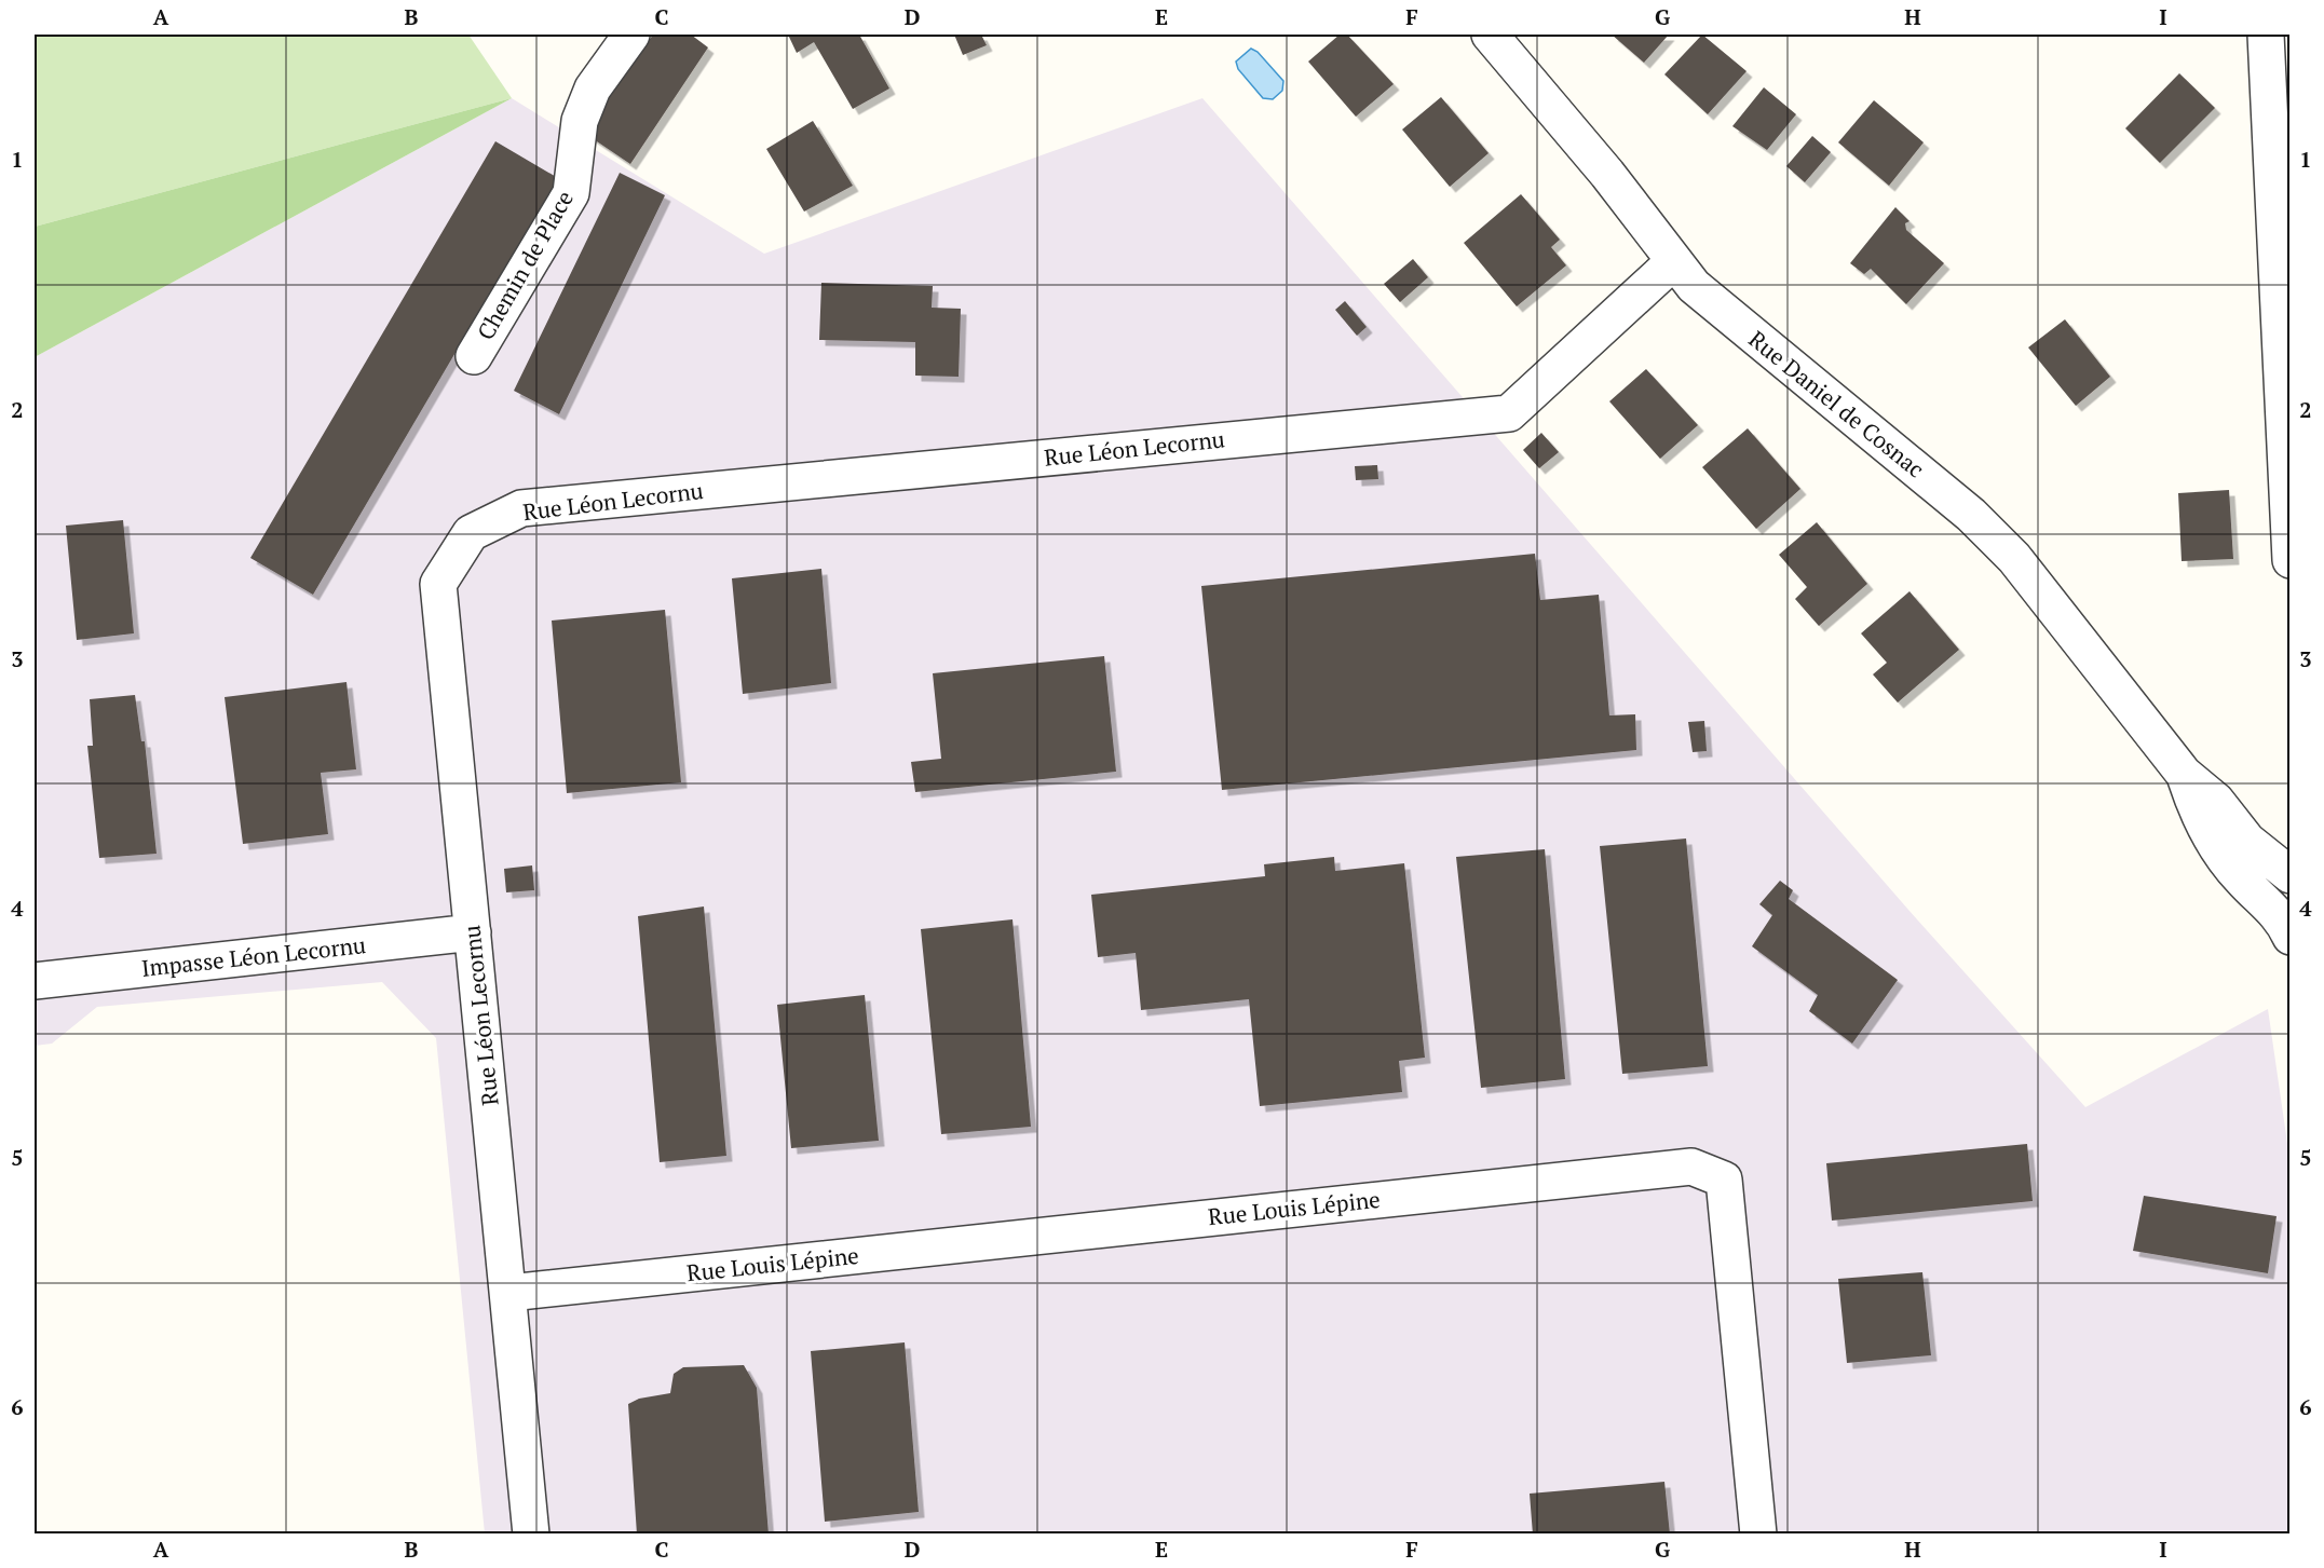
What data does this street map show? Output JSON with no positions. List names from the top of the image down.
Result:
{
  "streets": {
    "street": [
      "Chemin de Place",
      "Rue Daniel de Cosnac",
      "Rue Léon Lecornu",
      "Impasse Léon Lecornu",
      "Rue Louis Lépine"
    ]
  },
  "crossings": [
    ["Rue Daniel de Cosnac", "Rue Léon Lecornu"],
    ["Rue Léon Lecornu", "Impasse Léon Lecornu"],
    ["Rue Léon Lecornu", "Rue Louis Lépine"]
  ],
  "grid": {
    "columns": [
      "A",
      "B",
      "C",
      "D",
      "E",
      "F",
      "G",
      "H",
      "I"
    ],
    "rows": [
      "1",
      "2",
      "3",
      "4",
      "5",
      "6"
    ]
  }
}
